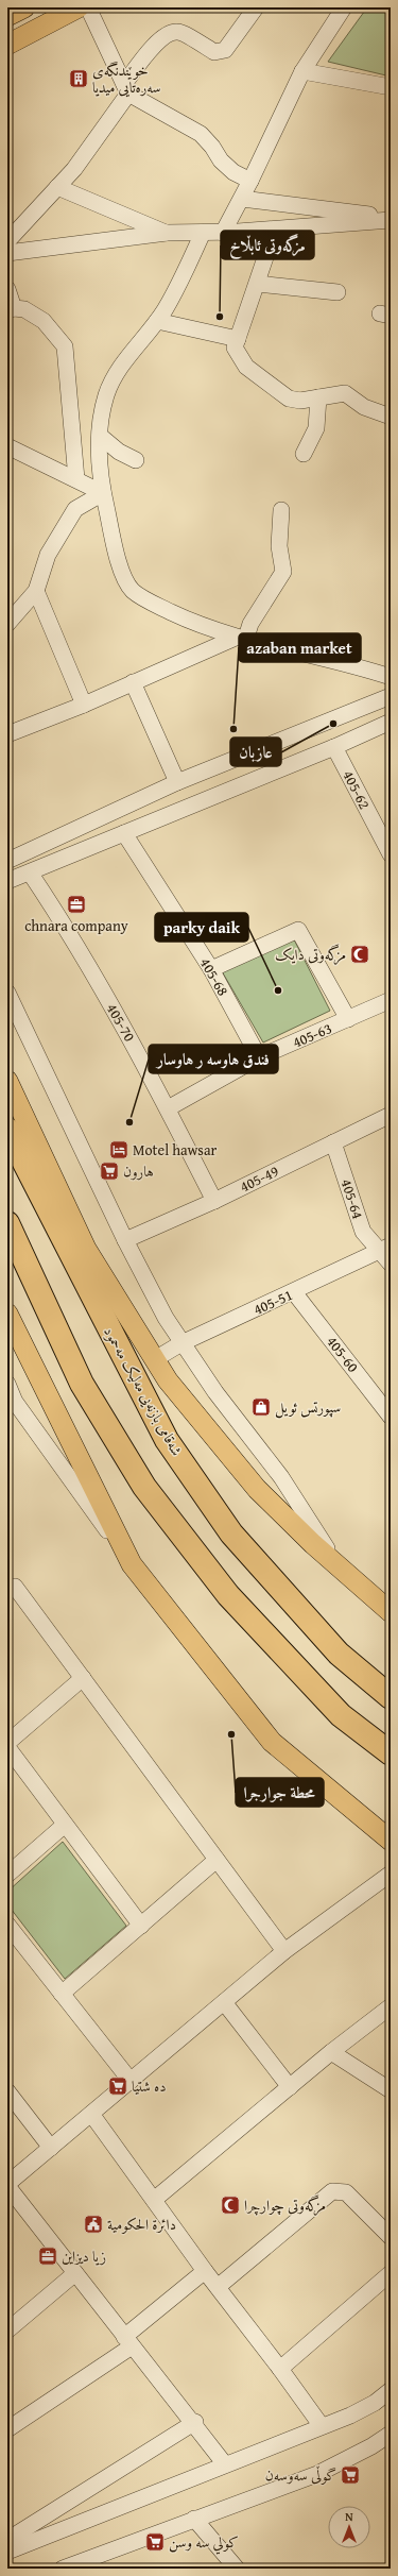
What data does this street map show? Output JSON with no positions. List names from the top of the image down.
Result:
{
  "streets": {
    "highway": ["شەقامی بازنەیی مەلیک مەحمود"],
    "street": [
      "405-62",
      "405-68",
      "405-70",
      "405-63",
      "405-49",
      "405-64",
      "405-51",
      "405-60"
    ]
  },
  "crossings": [
    ["405-68", "405-63"],
    ["405-70", "405-63"],
    ["405-70", "405-49"],
    ["405-49", "405-64"],
    ["405-64", "405-51"],
    ["405-51", "405-60"]
  ],
  "places": {
    "building": ["خوێندنگەی سەرەتایی میدیا"],
    "other": [
      "مزگەوتی ئابڵاخ",
      "عازبان",
      "azaban market",
      "parky daik",
      "فندق هاوسه ر هاوسار",
      "محطة جوارجرا"
    ],
    "office": ["chnara company", "زیا دیزاین"],
    "mosque": ["مزگەوتی دایک", "مزگەوتی چوارچرا"],
    "hotel": ["Motel hawsar"],
    "supermarket": [
      "هارون",
      "ده شتيا",
      "گوڵی سەوسەن",
      "كولي سه وسن"
    ],
    "shop": ["سپورتس ئويل"],
    "public building": ["دائرة الحكومية"]
  },
  "north": "top"
}
